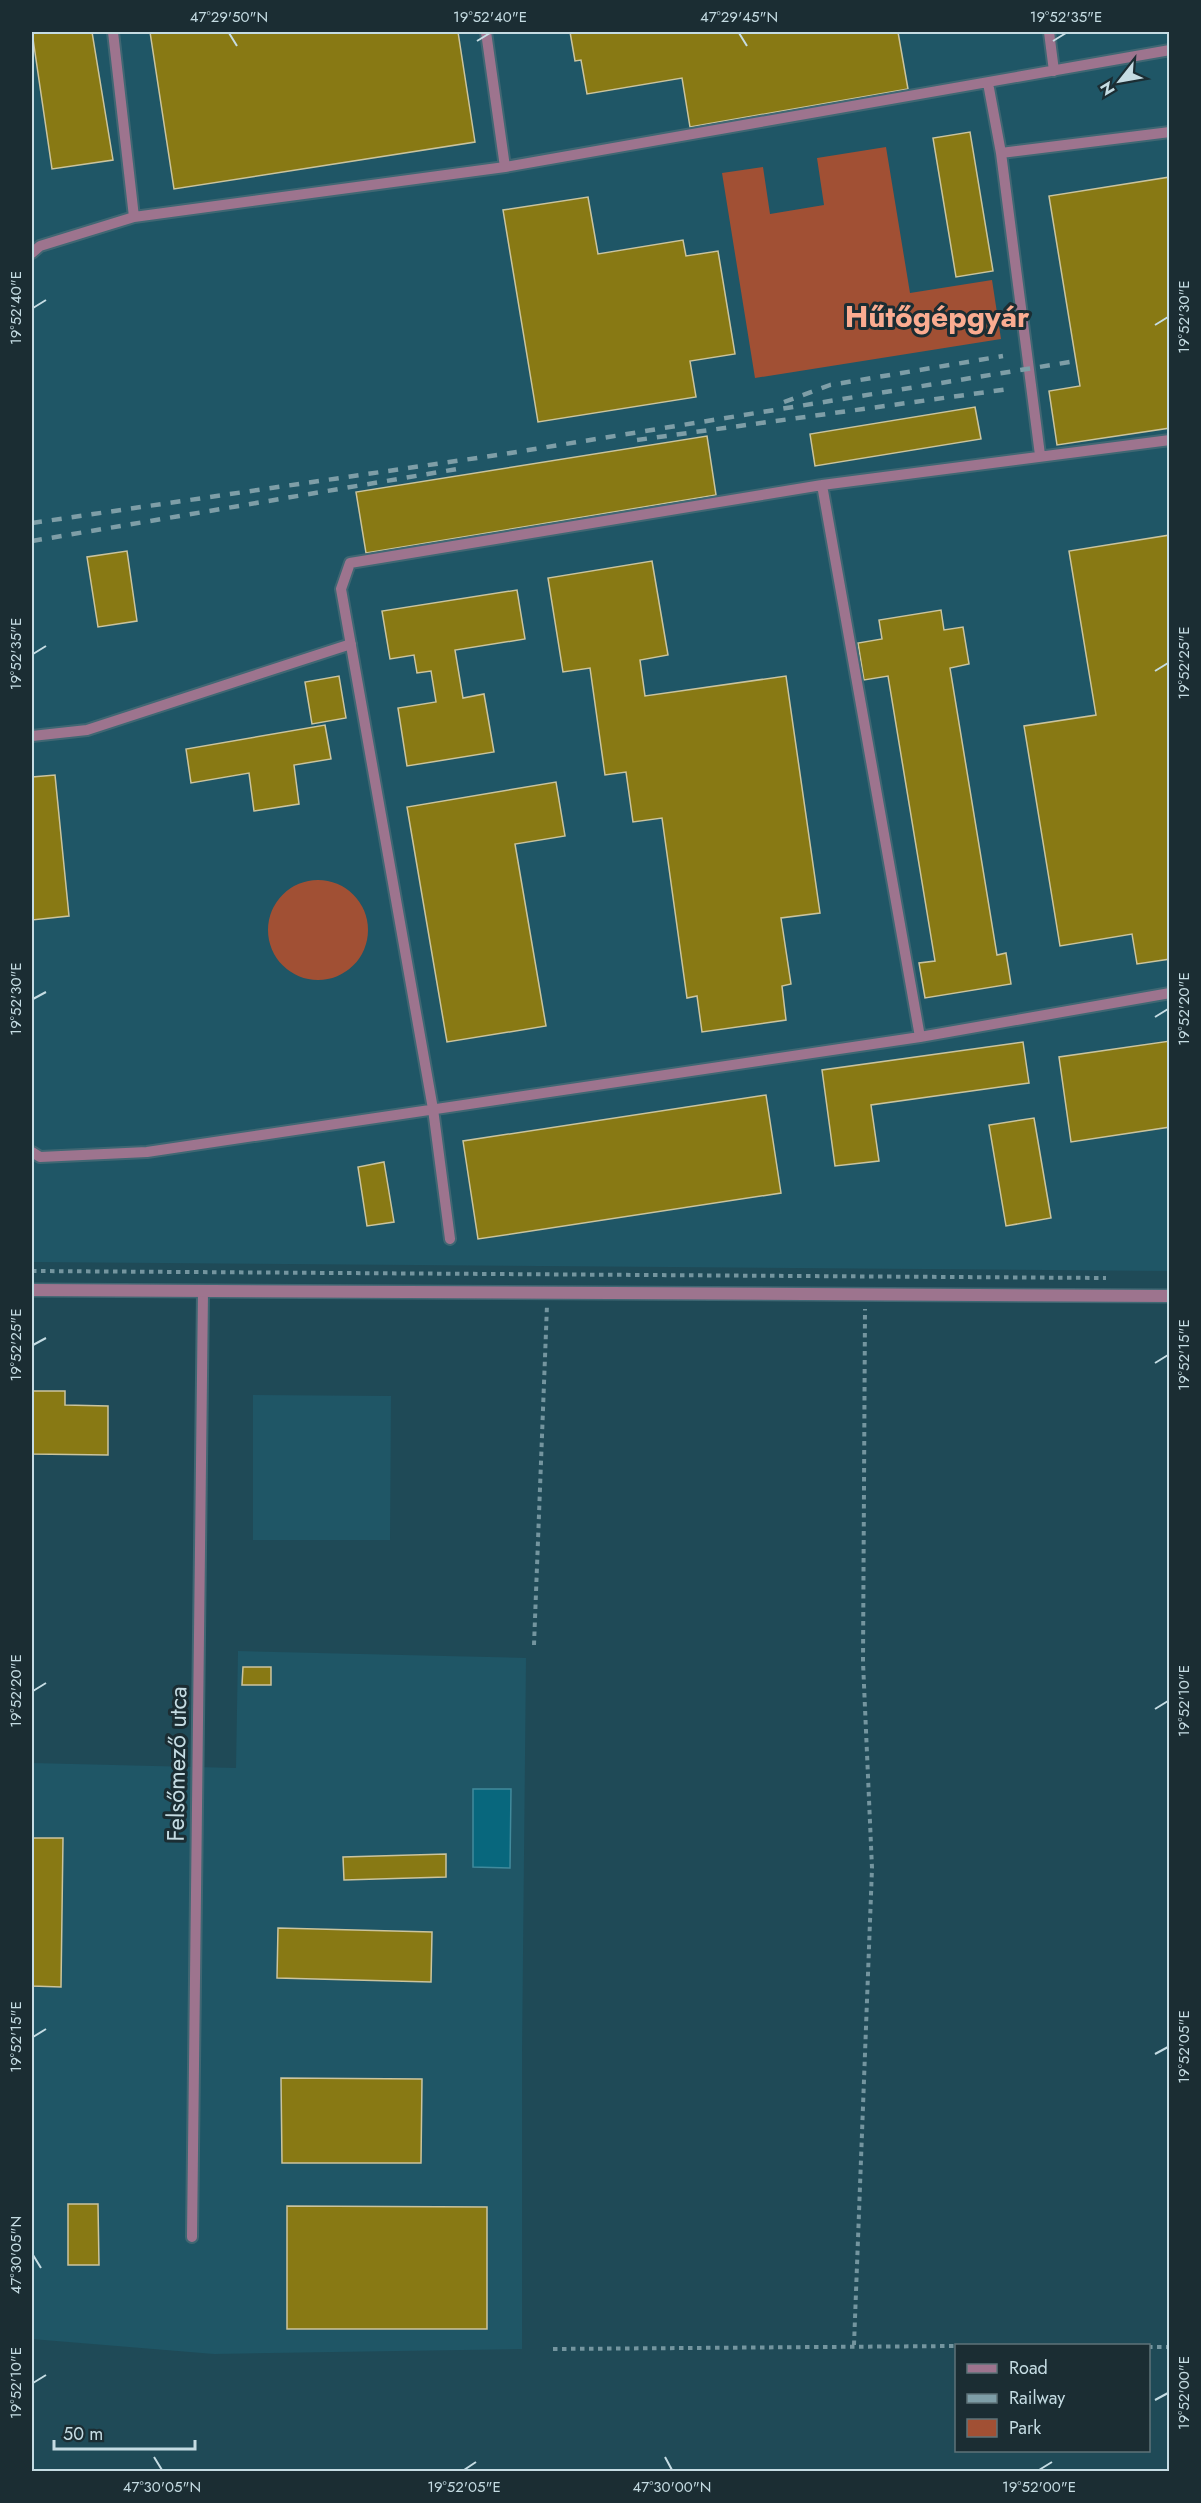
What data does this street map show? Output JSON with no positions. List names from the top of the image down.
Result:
{
  "streets": {
    "lane": ["Felsőmező utca"]
  },
  "districts": ["Hűtőgépgyár"],
  "legend": ["Road", "Railway", "Park"],
  "scale_bar": "50 m",
  "north": "bottom left",
  "coordinates": [
    "47°29'50\"N",
    "19°52'40\"E",
    "47°29'45\"N",
    "19°52'35\"E",
    "19°52'30\"E",
    "19°52'25\"E",
    "19°52'20\"E",
    "19°52'15\"E",
    "19°52'10\"E",
    "19°52'05\"E",
    "47°30'05\"N",
    "19°52'00\"E",
    "47°30'00\"N"
  ]
}
